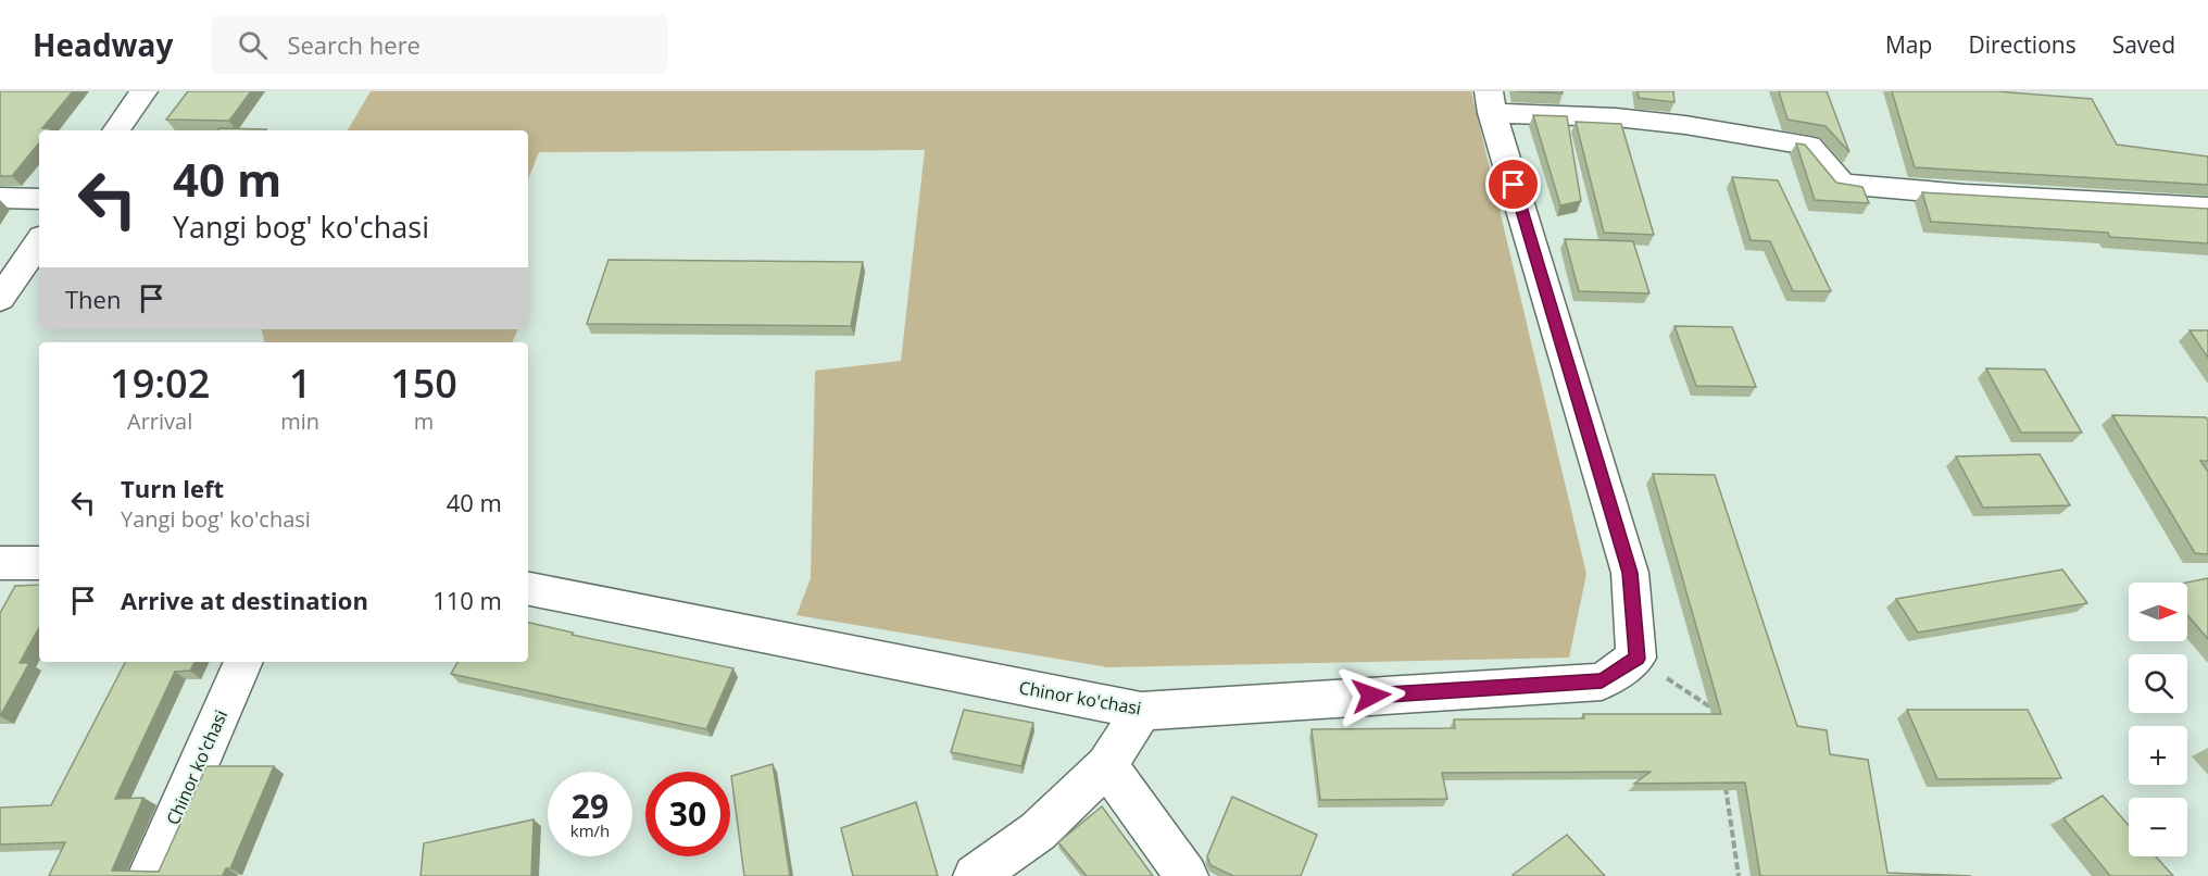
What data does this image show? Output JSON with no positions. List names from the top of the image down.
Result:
{
  "streets": {
    "street": ["Chinor ko'chasi"]
  },
  "north": "right",
  "page": {
    "header": "Headway",
    "search": "Search here",
    "nav": ["Map", "Directions", "Saved"],
    "turn": ["40 m", "Yangi bog' ko'chasi"],
    "then": "Then",
    "eta": [
      "19:02",
      "Arrival",
      "1",
      "min",
      "150",
      "m"
    ],
    "list": [
      {
        "name": "Turn left",
        "note": "Yangi bog' ko'chasi",
        "value": "40 m"
      },
      {
        "name": "Arrive at destination",
        "value": "110 m"
      }
    ],
    "map_buttons": ["+", "−"],
    "speed": "29 km/h",
    "limit": "30"
  }
}
